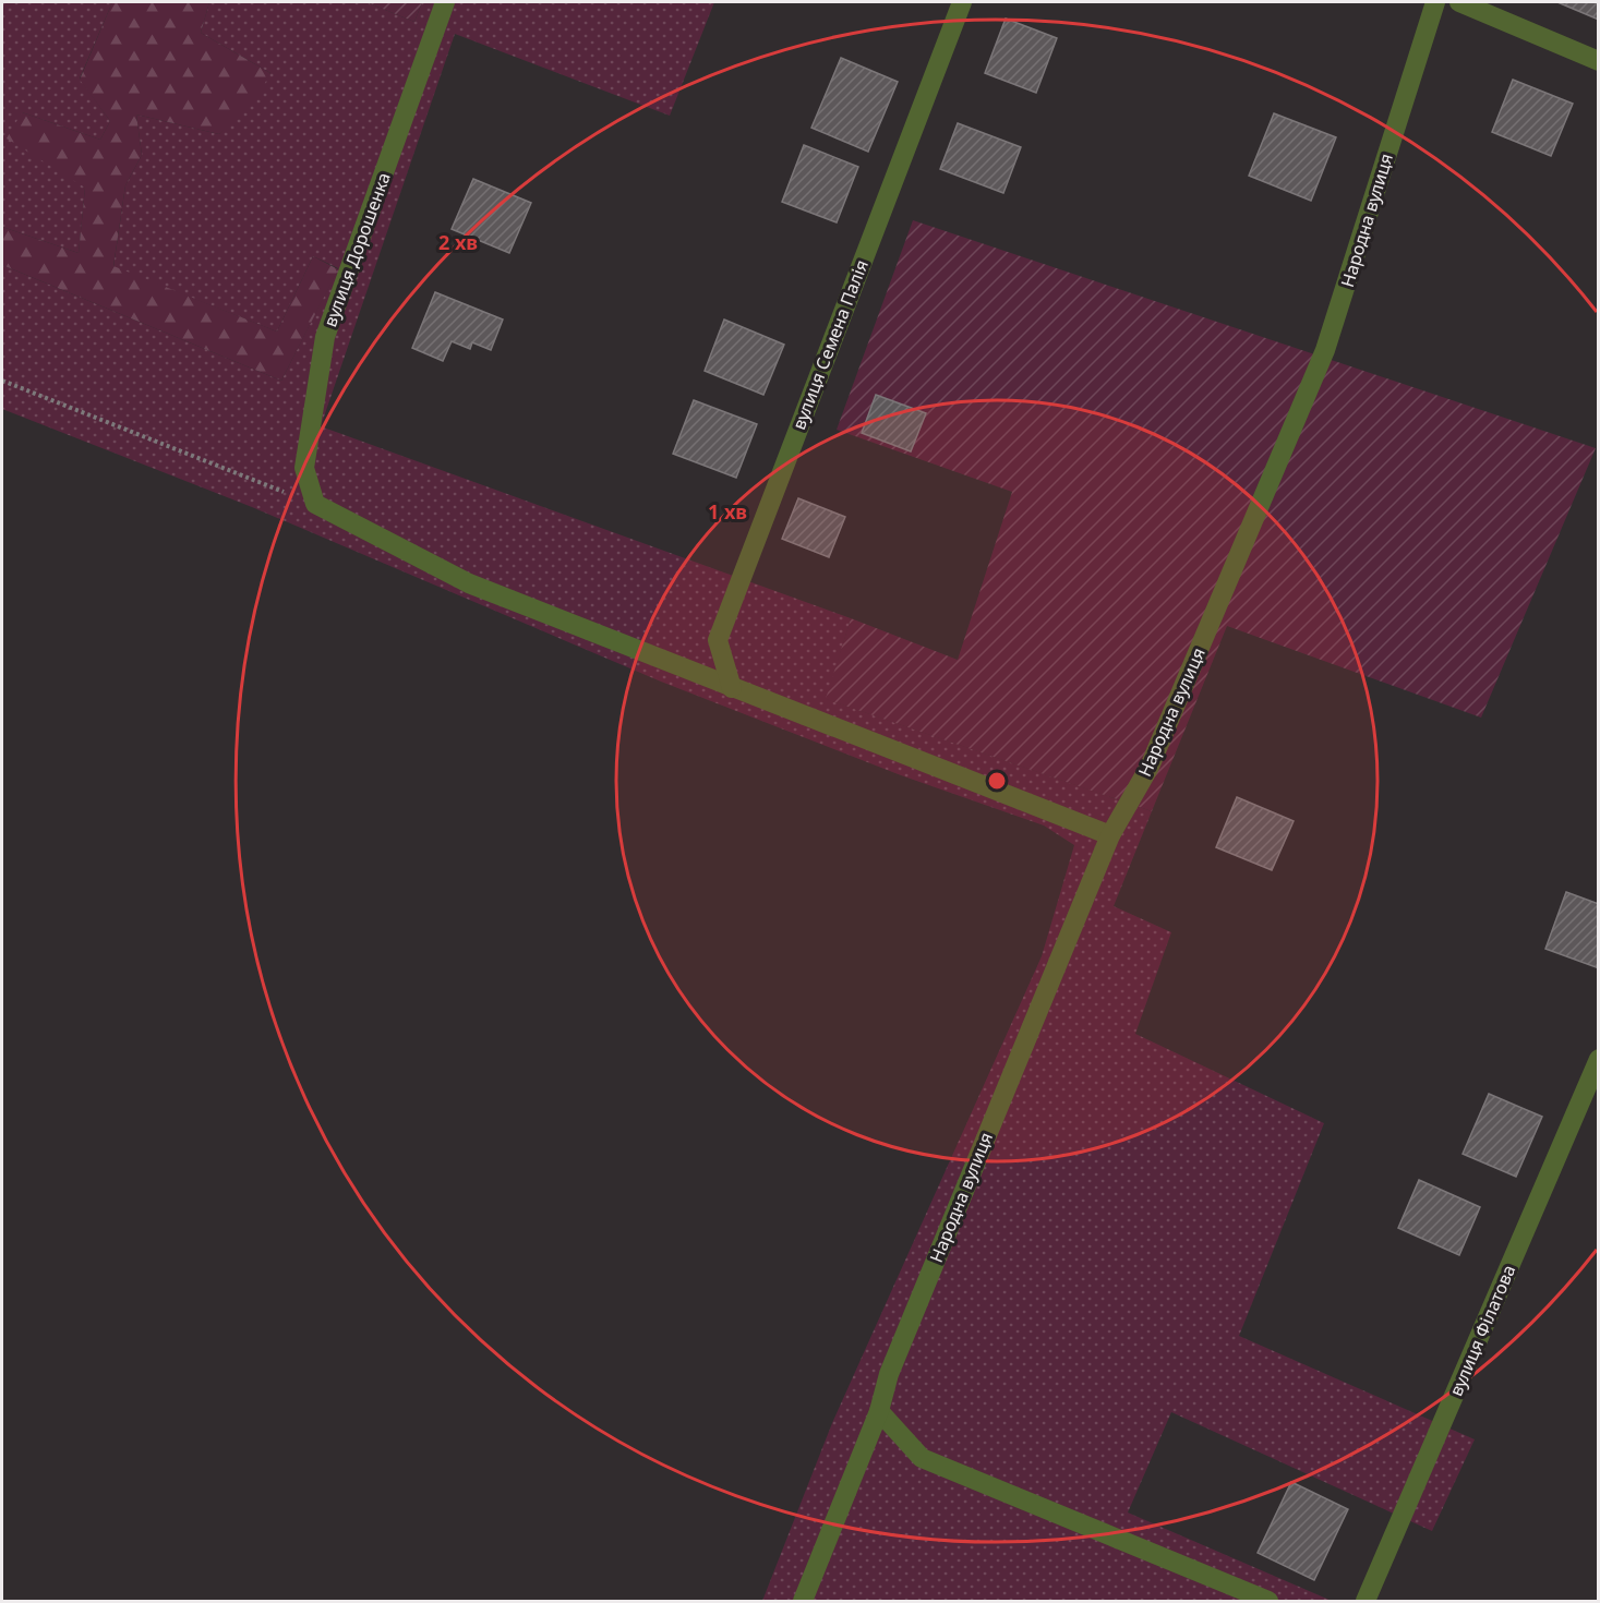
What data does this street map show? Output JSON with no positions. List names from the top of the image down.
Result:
{
  "streets": {
    "street": [
      "Народна вулиця",
      "вулиця Дорошенка",
      "вулиця Семена Палія",
      "вулиця Філатова"
    ]
  },
  "rings": ["2 хв", "1 хв"]
}
